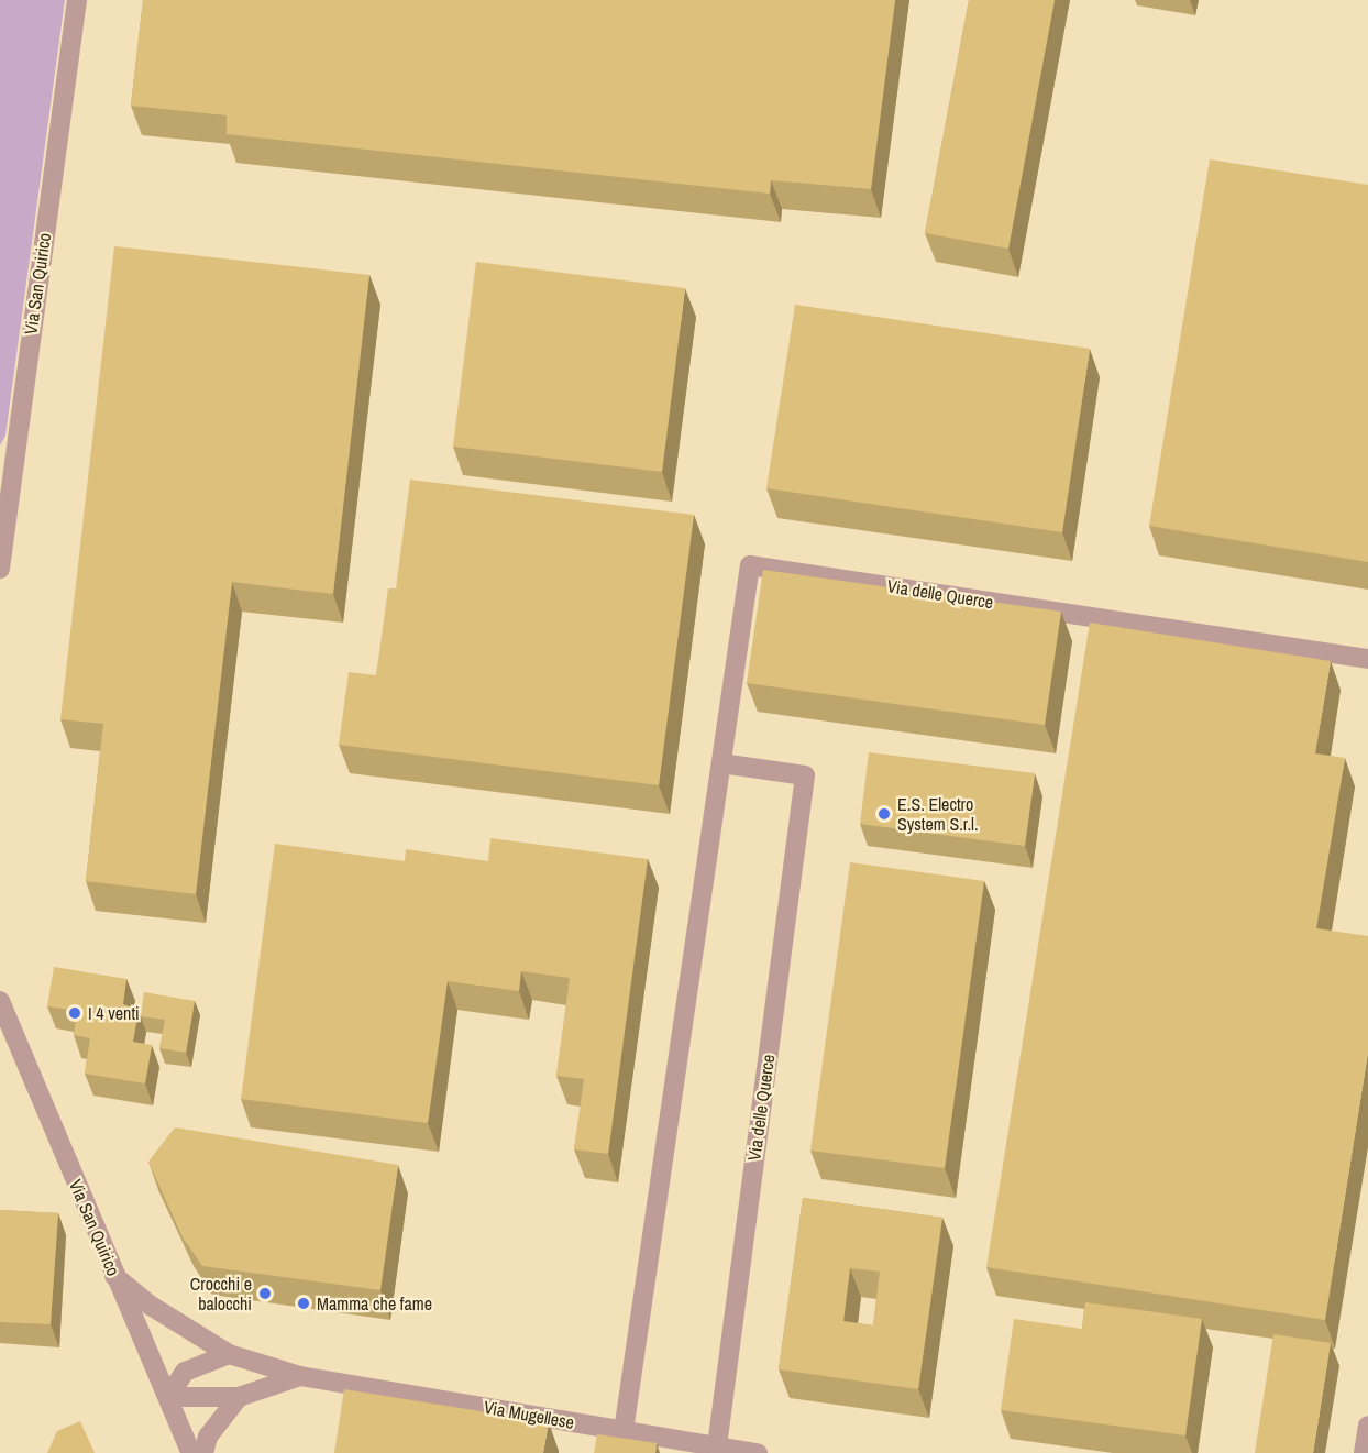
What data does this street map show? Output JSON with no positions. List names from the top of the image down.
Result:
{
  "streets": {
    "street": ["Via San Quirico", "Via delle Querce", "Via Mugellese"]
  },
  "crossings": [
    ["Via San Quirico", "Via Mugellese"],
    ["Via delle Querce", "Via Mugellese"]
  ],
  "places": [
    "E.S. Electro System S.r.l.",
    "I 4 venti",
    "Crocchi e balocchi",
    "Mamma che fame"
  ]
}
